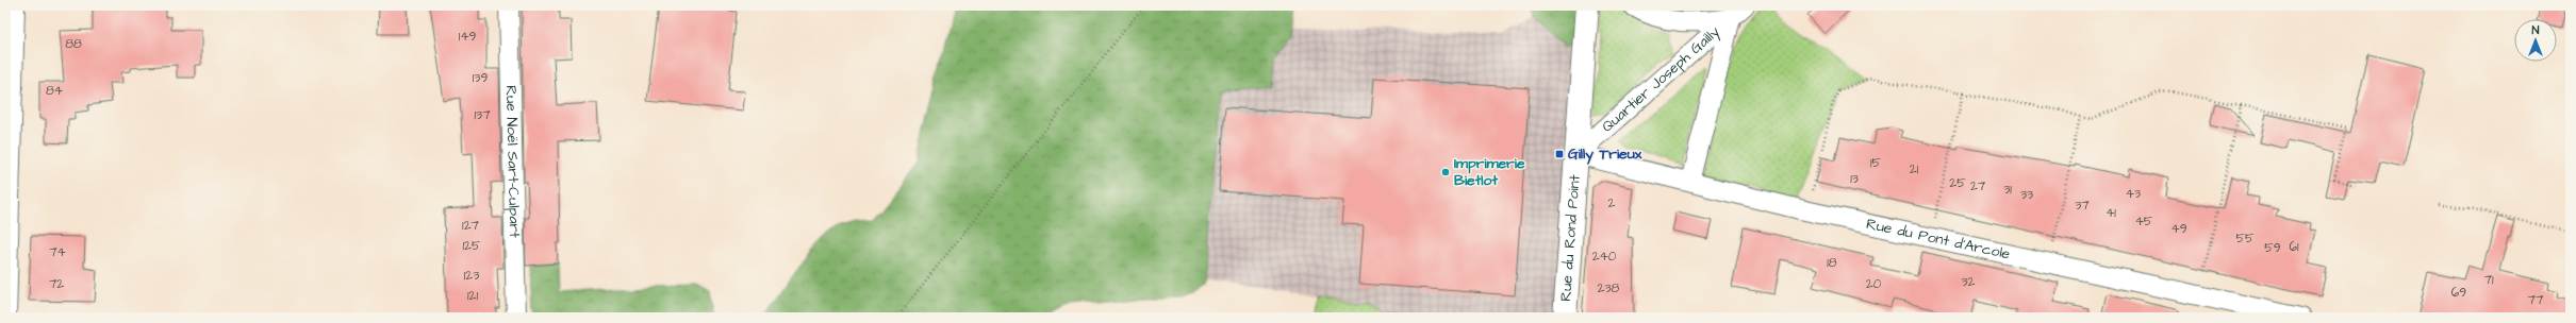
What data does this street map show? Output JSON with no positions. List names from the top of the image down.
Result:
{
  "streets": {
    "street": [
      "Quartier Joseph Gailly",
      "Rue Noël Sart-Culpart",
      "Rue du Rond Point",
      "Rue du Pont d'Arcole"
    ]
  },
  "crossings": [
    ["Quartier Joseph Gailly", "Rue du Rond Point"],
    ["Quartier Joseph Gailly", "Rue du Pont d'Arcole"],
    ["Rue du Rond Point", "Rue du Pont d'Arcole"]
  ],
  "places": {
    "transit": ["Gilly Trieux"],
    "other": ["Imprimerie Bietlot"]
  },
  "house_numbers": [
    "149",
    "88",
    "139",
    "84",
    "137",
    "15",
    "21",
    "13",
    "25",
    "27",
    "31",
    "43",
    "33",
    "2",
    "37",
    "41",
    "45",
    "127",
    "49",
    "55",
    "125",
    "61",
    "59",
    "74",
    "240",
    "18",
    "123",
    "71",
    "32",
    "72",
    "20",
    "238",
    "69",
    "121",
    "77"
  ],
  "north": "top"
}
